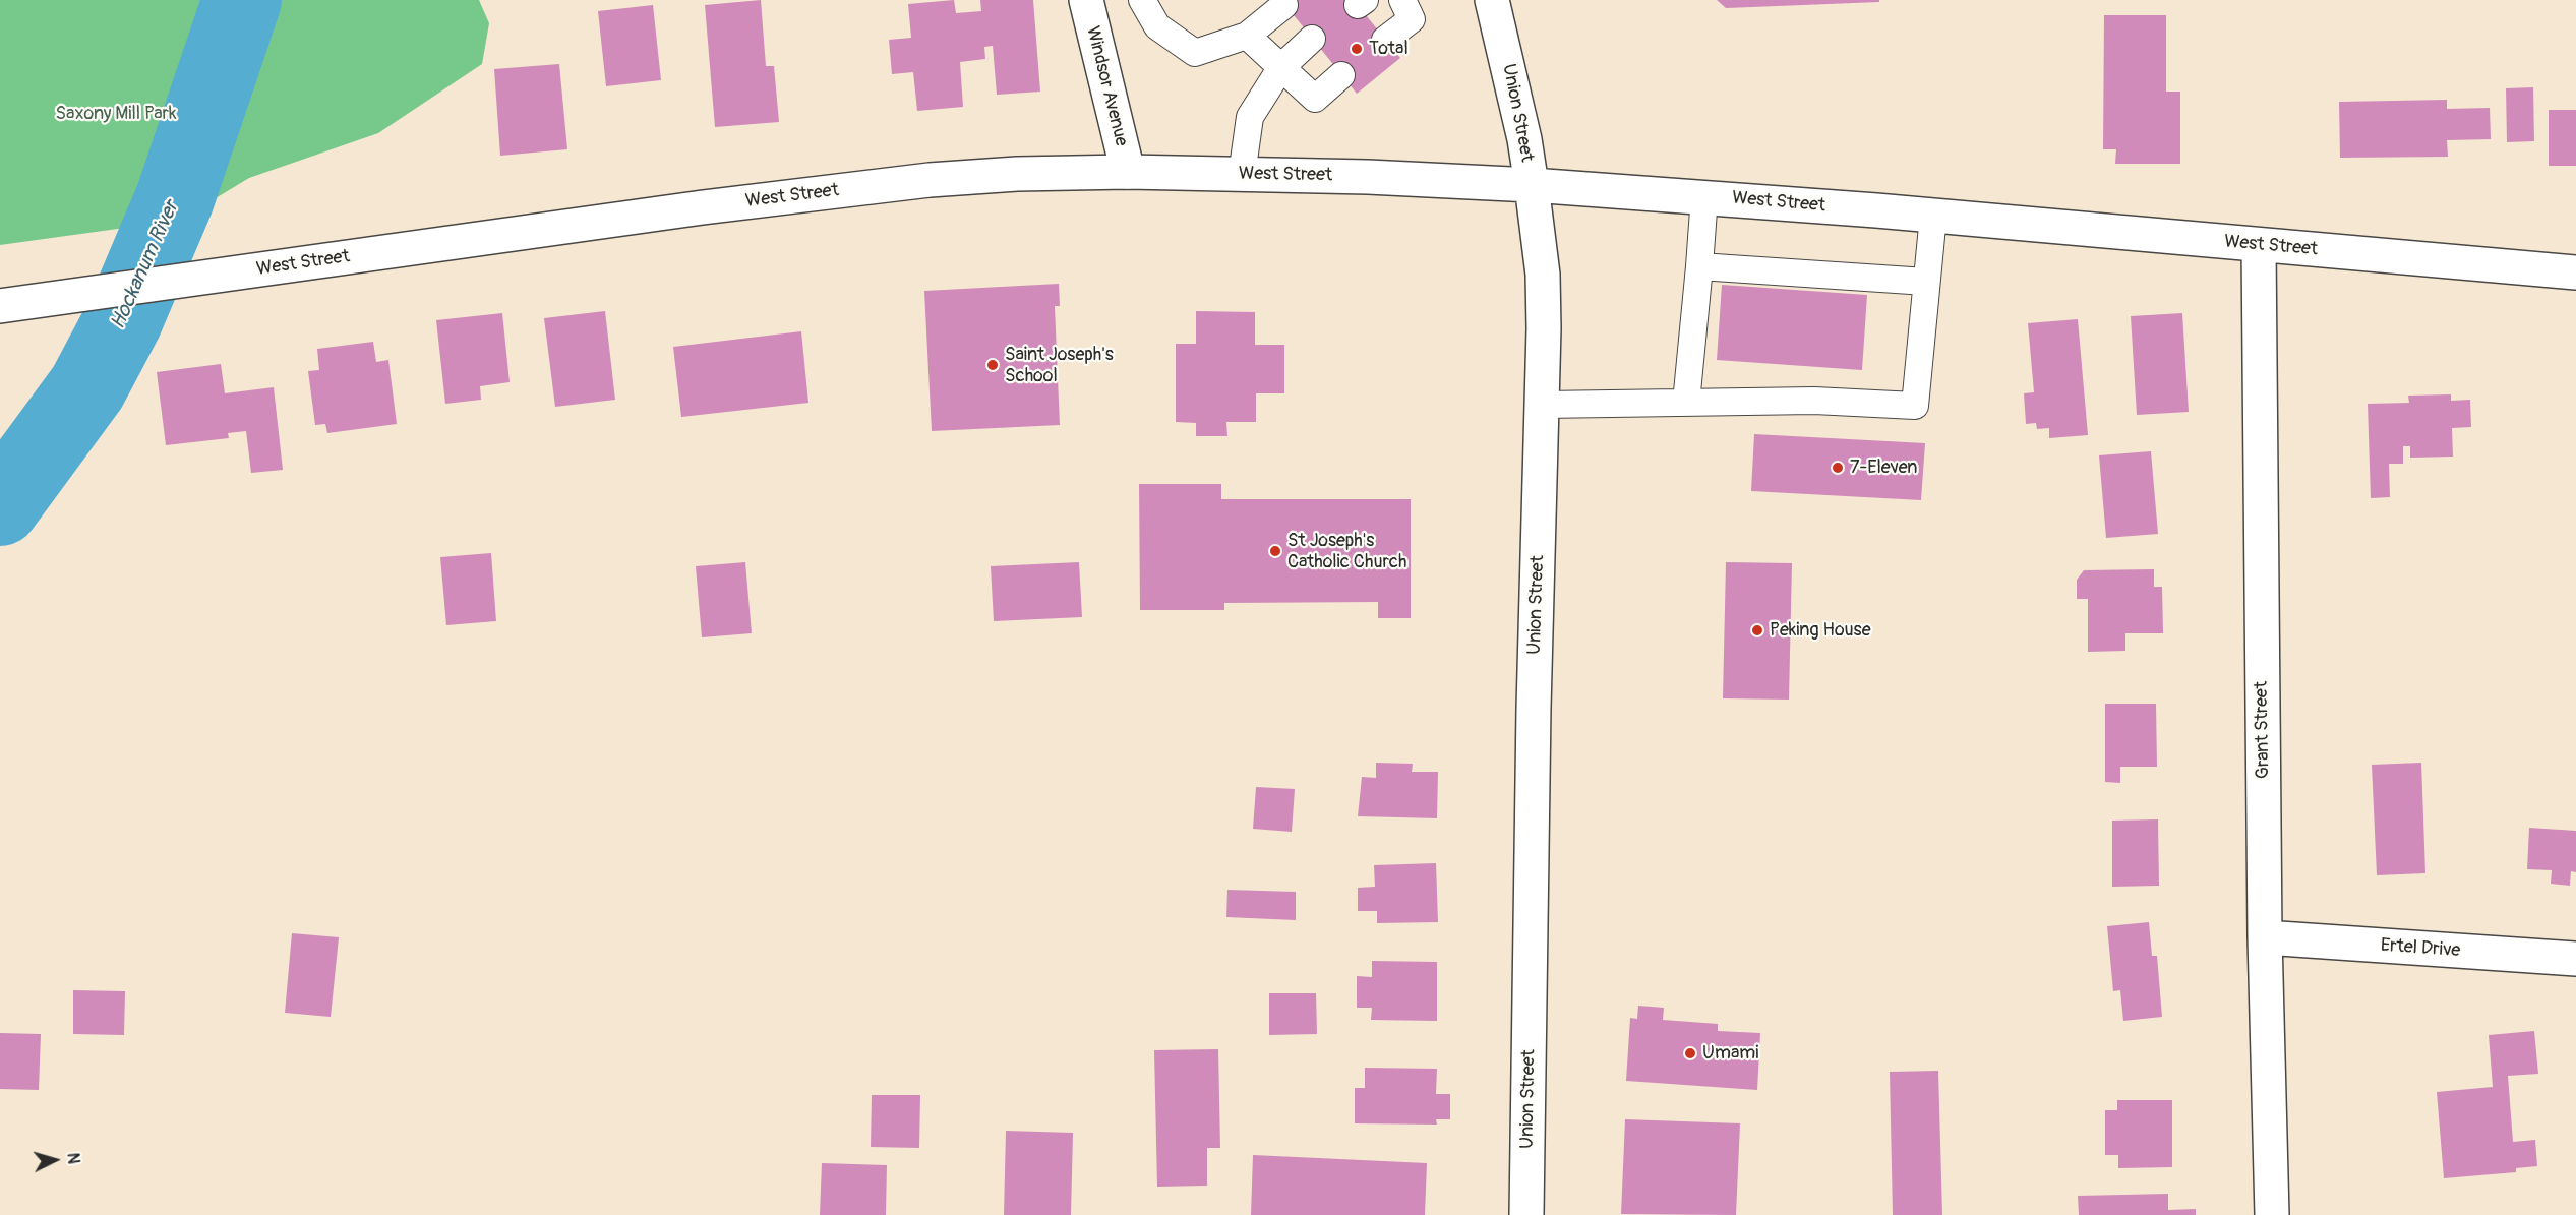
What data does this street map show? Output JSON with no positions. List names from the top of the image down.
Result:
{
  "streets": {
    "main road": [
      "Windsor Avenue",
      "Union Street",
      "West Street",
      "Grant Street",
      "Ertel Drive"
    ]
  },
  "crossings": [
    ["Windsor Avenue", "West Street"],
    ["Union Street", "West Street"],
    ["West Street", "Grant Street"],
    ["Grant Street", "Ertel Drive"]
  ],
  "water": ["Hockanum River"],
  "parks": ["Saxony Mill Park"],
  "places": [
    "Total",
    "Saint Joseph's School",
    "7-Eleven",
    "St Joseph's Catholic Church",
    "Peking House",
    "Umami"
  ],
  "north": "right"
}
